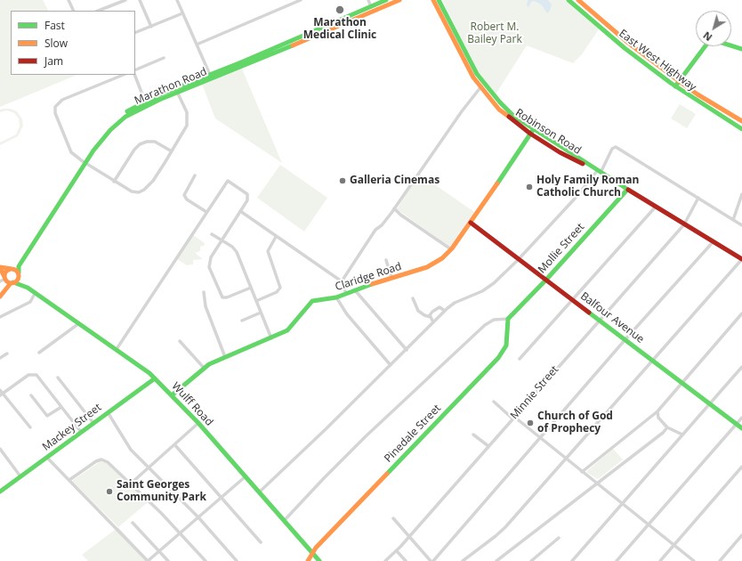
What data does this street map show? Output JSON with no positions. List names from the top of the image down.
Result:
{
  "streets": {
    "main road": [
      "East West Highway",
      "Marathon Road",
      "Robinson Road",
      "Mollie Street",
      "Claridge Road",
      "Balfour Avenue",
      "Wulff Road",
      "Mackey Street",
      "Pinedale Street"
    ],
    "street": ["Minnie Street"]
  },
  "crossings": [
    ["Marathon Road", "Wulff Road"],
    ["Robinson Road", "Mollie Street"],
    ["Robinson Road", "Claridge Road"],
    ["Robinson Road", "Minnie Street"],
    ["Mollie Street", "Balfour Avenue"],
    ["Mollie Street", "Pinedale Street"],
    ["Claridge Road", "Balfour Avenue"],
    ["Claridge Road", "Wulff Road"],
    ["Balfour Avenue", "Minnie Street"],
    ["Wulff Road", "Mackey Street"],
    ["Wulff Road", "Pinedale Street"]
  ],
  "parks": ["Robert M. Bailey Park"],
  "places": [
    "Marathon Medical Clinic",
    "Galleria Cinemas",
    "Holy Family Roman Catholic Church",
    "Church of God of Prophecy",
    "Saint Georges Community Park"
  ],
  "legend": ["Fast", "Slow", "Jam"],
  "north": "bottom left"
}
